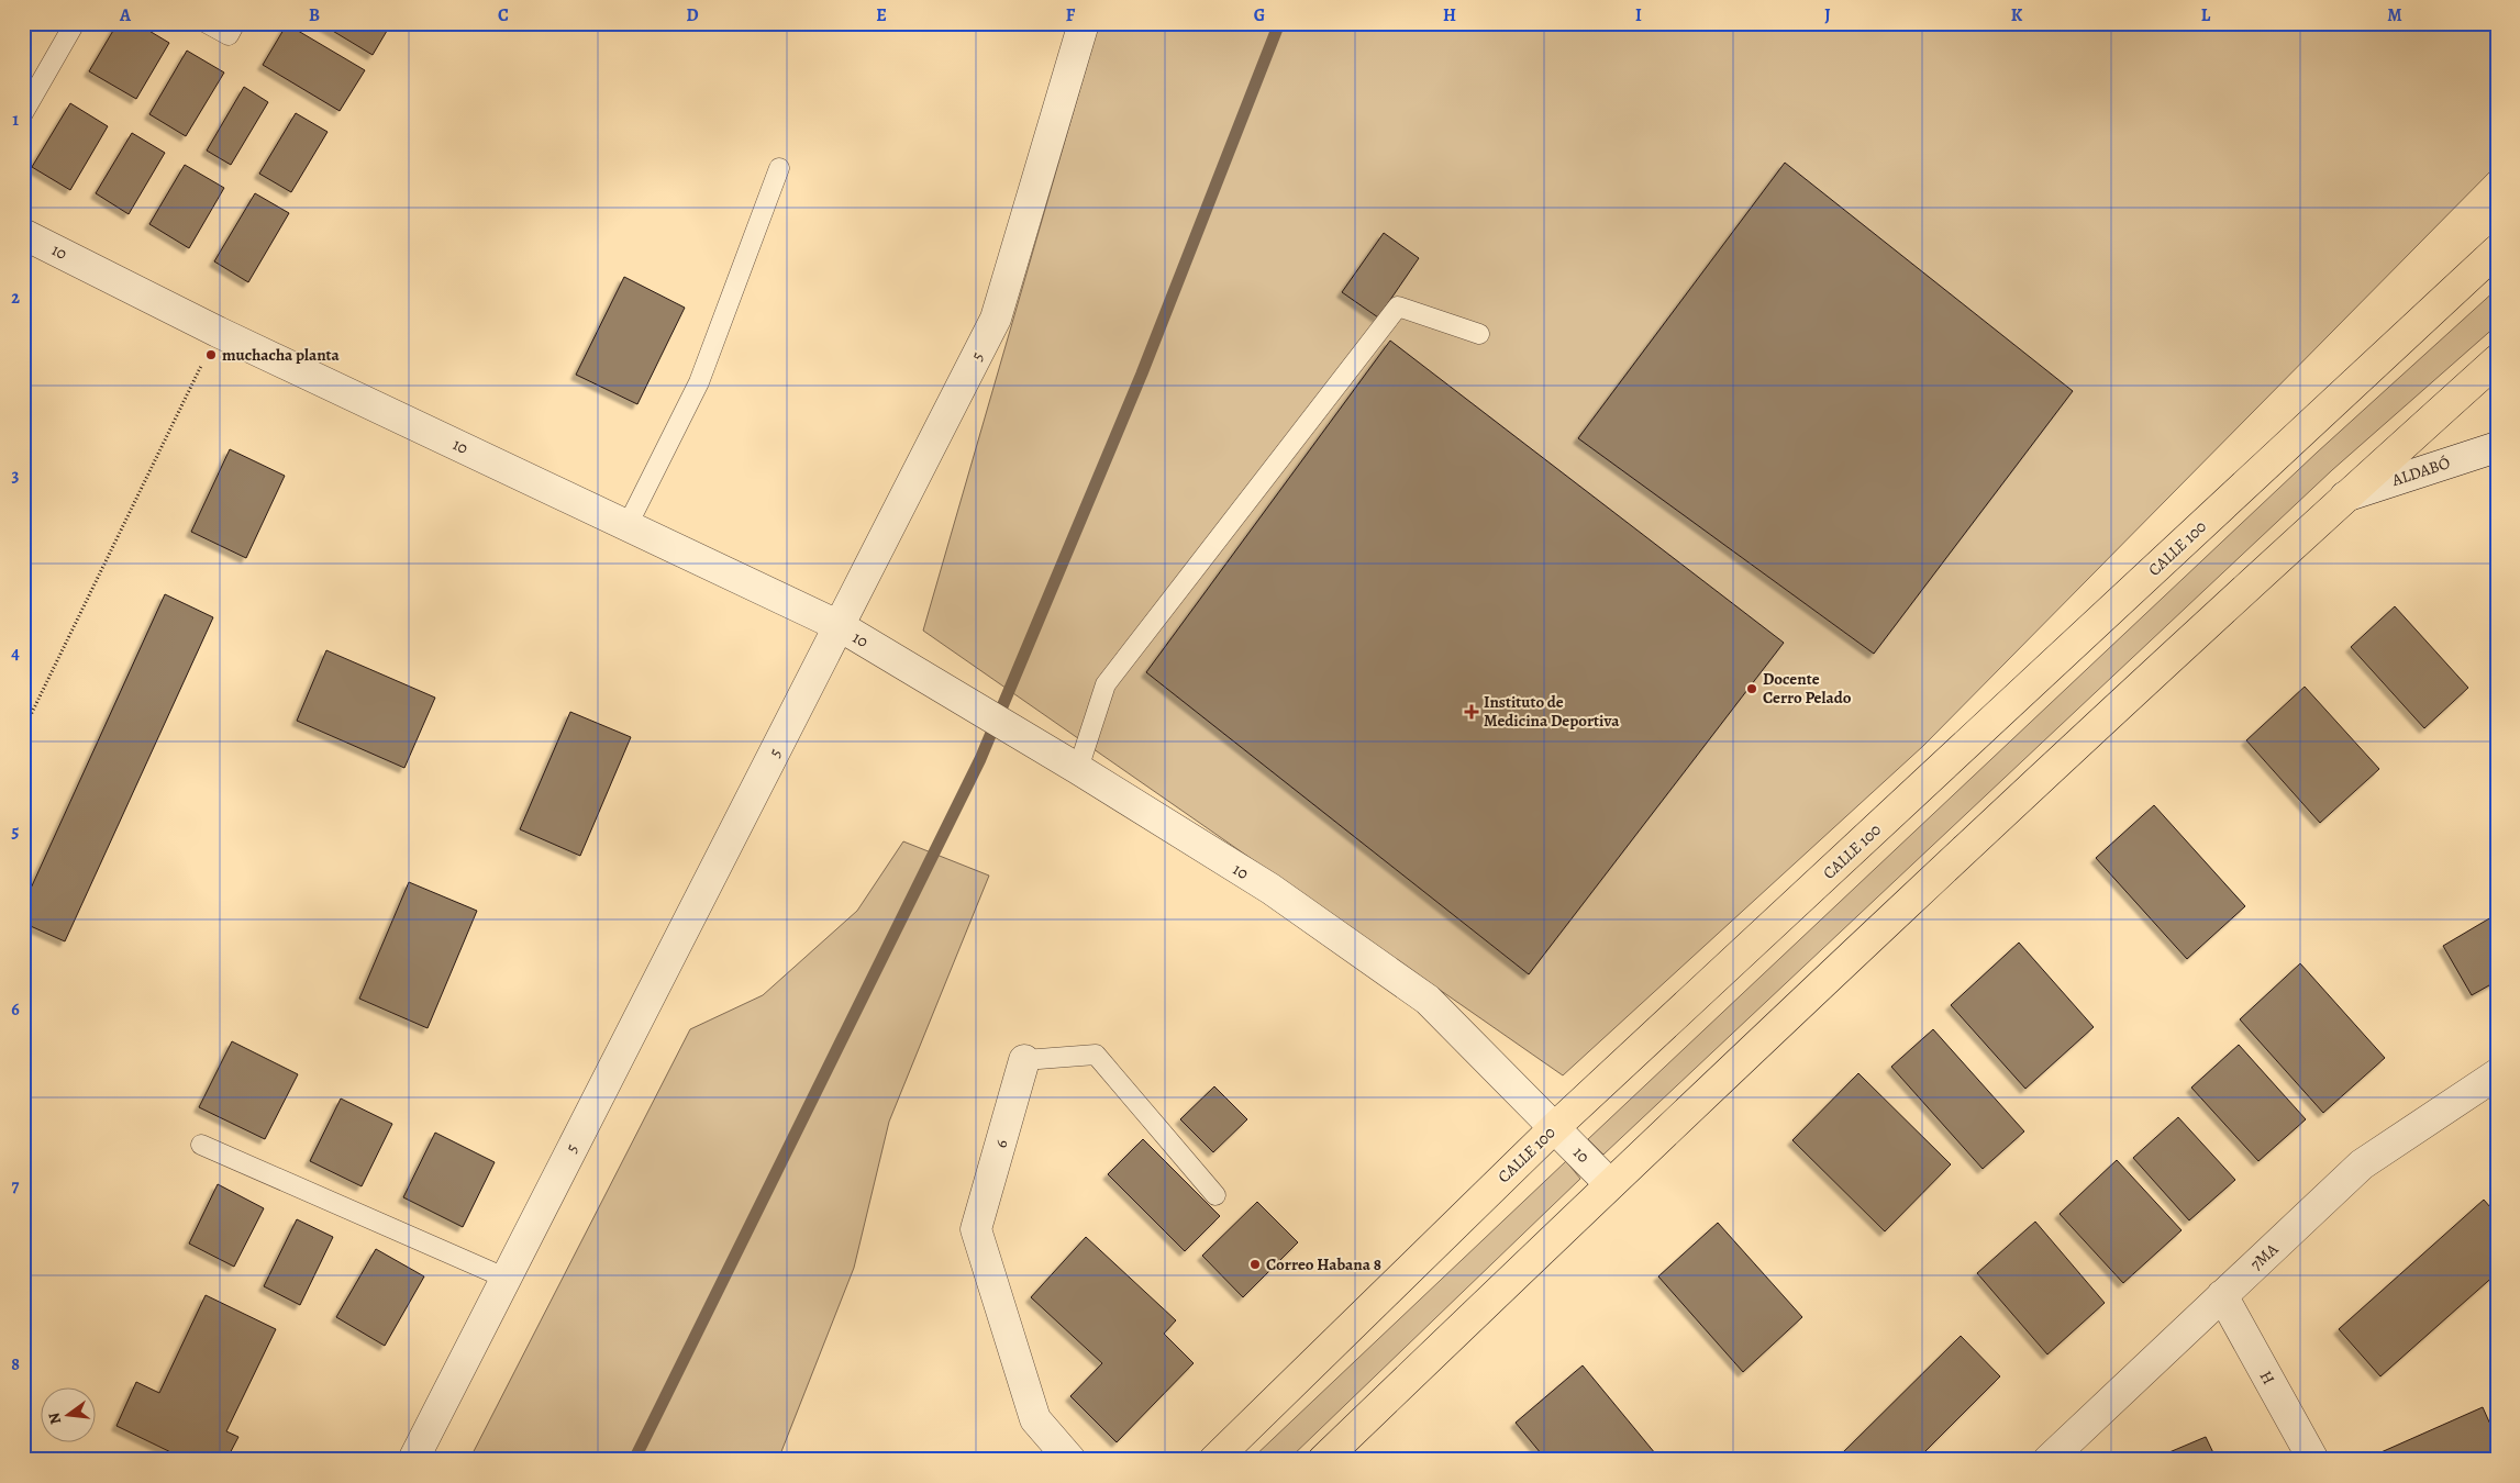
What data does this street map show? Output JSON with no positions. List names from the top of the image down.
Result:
{
  "streets": {
    "highway": ["CALLE 100"],
    "street": [
      "10",
      "5",
      "ALDABÓ",
      "6",
      "7MA",
      "H"
    ]
  },
  "crossings": [
    ["10", "5"],
    ["10", "CALLE 100"],
    ["7MA", "H"]
  ],
  "places": {
    "other": ["muchacha planta", "Docente Cerro Pelado", "Correo Habana 8"],
    "health": ["Instituto de Medicina Deportiva"]
  },
  "north": "left",
  "grid": {
    "columns": [
      "A",
      "B",
      "C",
      "D",
      "E",
      "F",
      "G",
      "H",
      "I",
      "J",
      "K",
      "L",
      "M"
    ],
    "rows": [
      "1",
      "2",
      "3",
      "4",
      "5",
      "6",
      "7",
      "8"
    ]
  }
}
